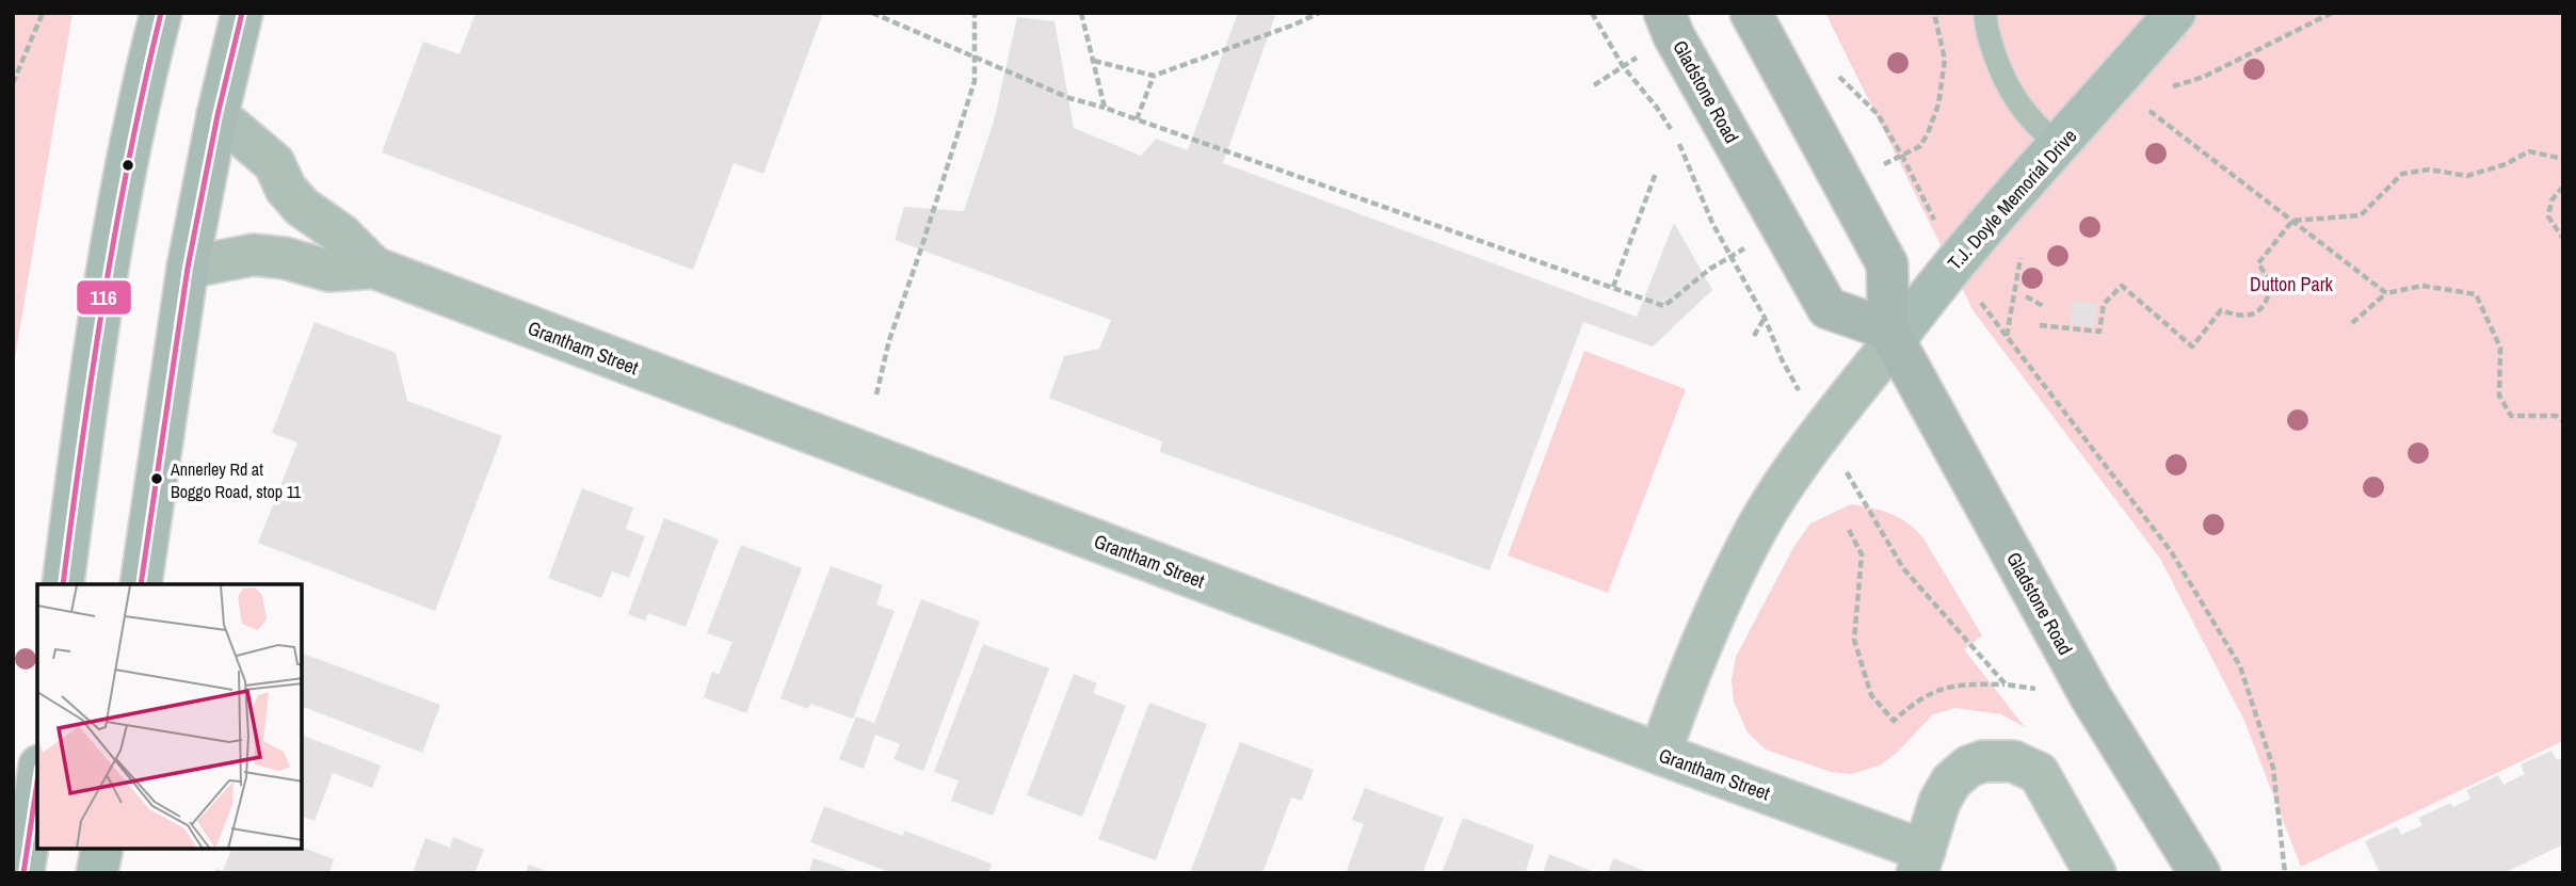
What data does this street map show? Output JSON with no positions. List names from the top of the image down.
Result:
{
  "streets": {
    "main road": ["Gladstone Road", "T.J. Doyle Memorial Drive"],
    "street": ["Grantham Street"]
  },
  "crossings": [
    ["Gladstone Road", "T.J. Doyle Memorial Drive"]
  ],
  "parks": ["Dutton Park"],
  "places": ["Annerley Rd at Boggo Road, stop 11"],
  "lines": ["transit line 116"]
}
